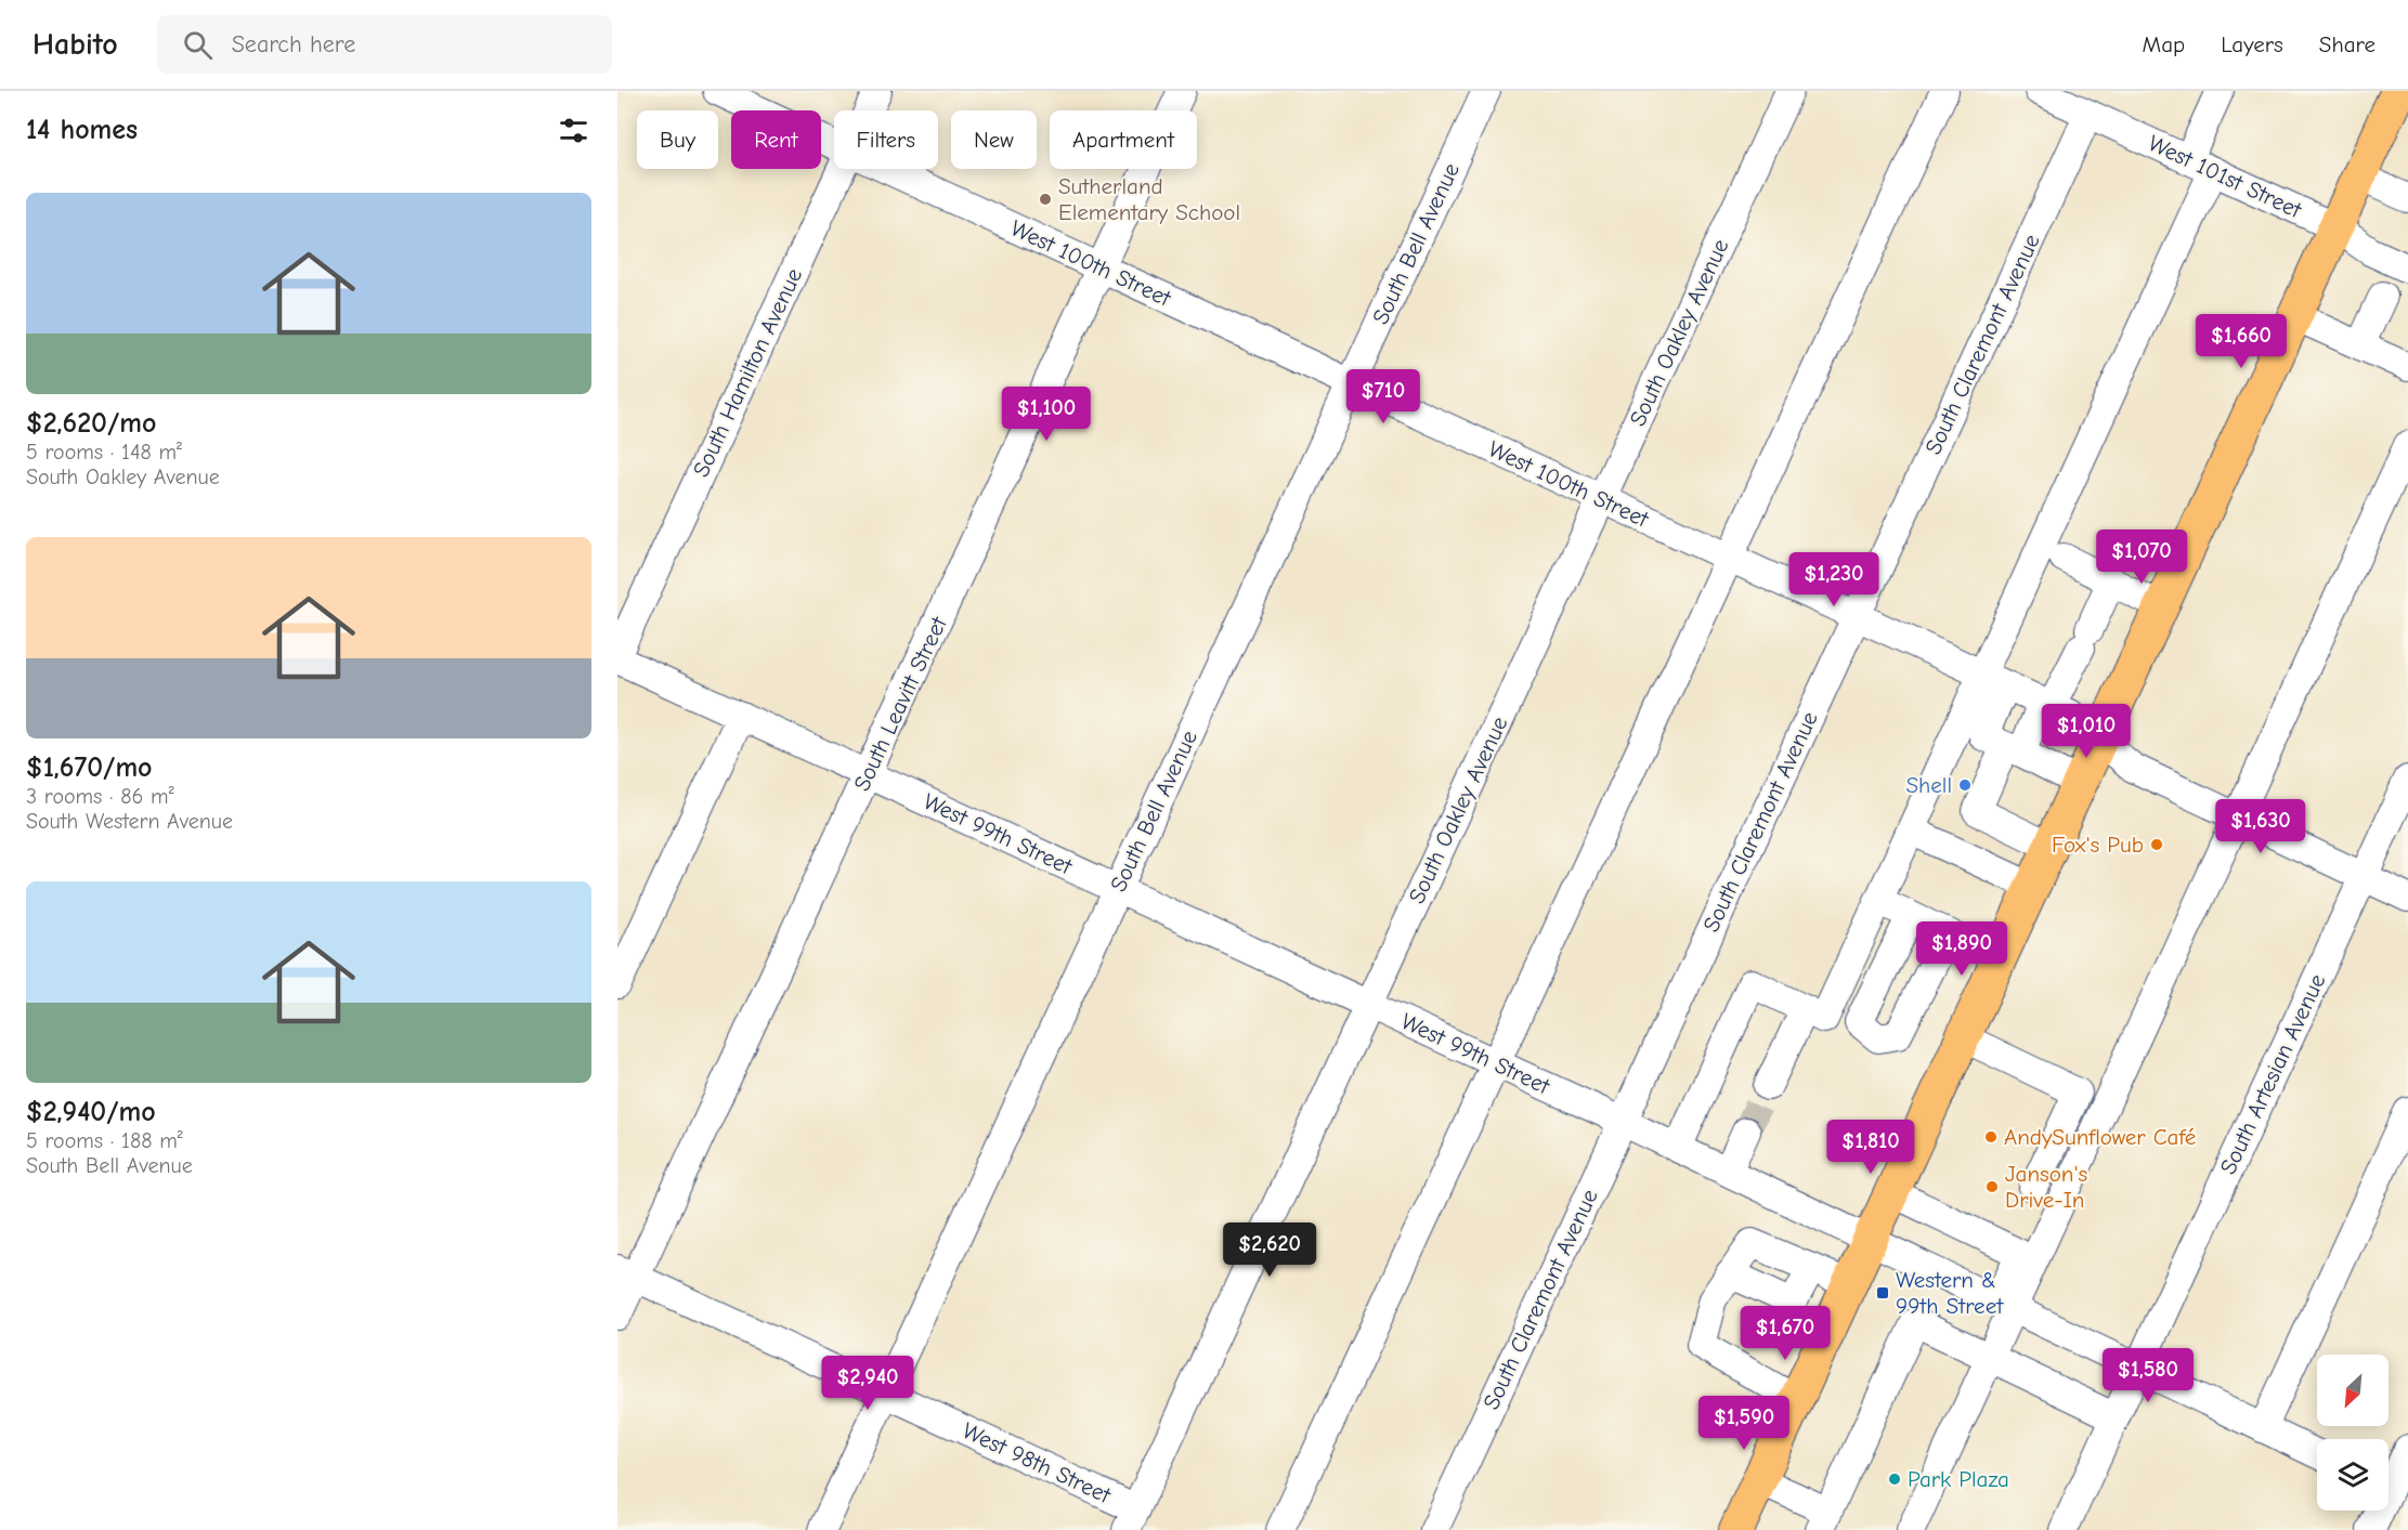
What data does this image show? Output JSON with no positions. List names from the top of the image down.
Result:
{
  "streets": {
    "street": [
      "West 101st Street",
      "South Bell Avenue",
      "West 100th Street",
      "South Oakley Avenue",
      "South Claremont Avenue",
      "South Hamilton Avenue",
      "South Leavitt Street",
      "West 99th Street",
      "South Artesian Avenue",
      "West 98th Street"
    ]
  },
  "crossings": [
    ["West 101st Street", "South Claremont Avenue"],
    ["South Bell Avenue", "West 100th Street"],
    ["South Bell Avenue", "West 99th Street"],
    ["South Bell Avenue", "West 98th Street"],
    ["West 100th Street", "South Oakley Avenue"],
    ["West 100th Street", "South Claremont Avenue"],
    ["West 100th Street", "South Leavitt Street"],
    ["West 100th Street", "South Artesian Avenue"],
    ["South Oakley Avenue", "West 99th Street"],
    ["South Oakley Avenue", "West 98th Street"],
    ["South Claremont Avenue", "West 99th Street"],
    ["South Leavitt Street", "West 99th Street"],
    ["South Leavitt Street", "West 98th Street"],
    ["West 99th Street", "South Artesian Avenue"]
  ],
  "places": {
    "other": [
      "Sutherland Elementary School",
      "Shell",
      "Fox's Pub",
      "AndySunflower Café",
      "Janson's Drive-In",
      "Park Plaza"
    ],
    "transit": ["Western & 99th Street"]
  },
  "north": "bottom left",
  "page": {
    "header": "Habito",
    "search": "Search here",
    "nav": ["Map", "Layers", "Share"],
    "heading": "14 homes",
    "chip": [
      "Buy",
      "Rent",
      "Filters",
      "New",
      "Apartment"
    ],
    "list": [
      {
        "name": "$2,620/mo",
        "note": "5 rooms · 148 m² · South Oakley Avenue"
      },
      {
        "name": "$1,670/mo",
        "note": "3 rooms · 86 m² · South Western Avenue"
      },
      {
        "name": "$2,940/mo",
        "note": "5 rooms · 188 m² · South Bell Avenue"
      }
    ],
    "price": [
      "$1,660",
      "$710",
      "$1,100",
      "$1,070",
      "$1,230",
      "$1,010",
      "$1,630",
      "$1,890",
      "$1,810",
      "$2,620",
      "$1,670",
      "$1,580",
      "$2,940",
      "$1,590"
    ]
  }
}
